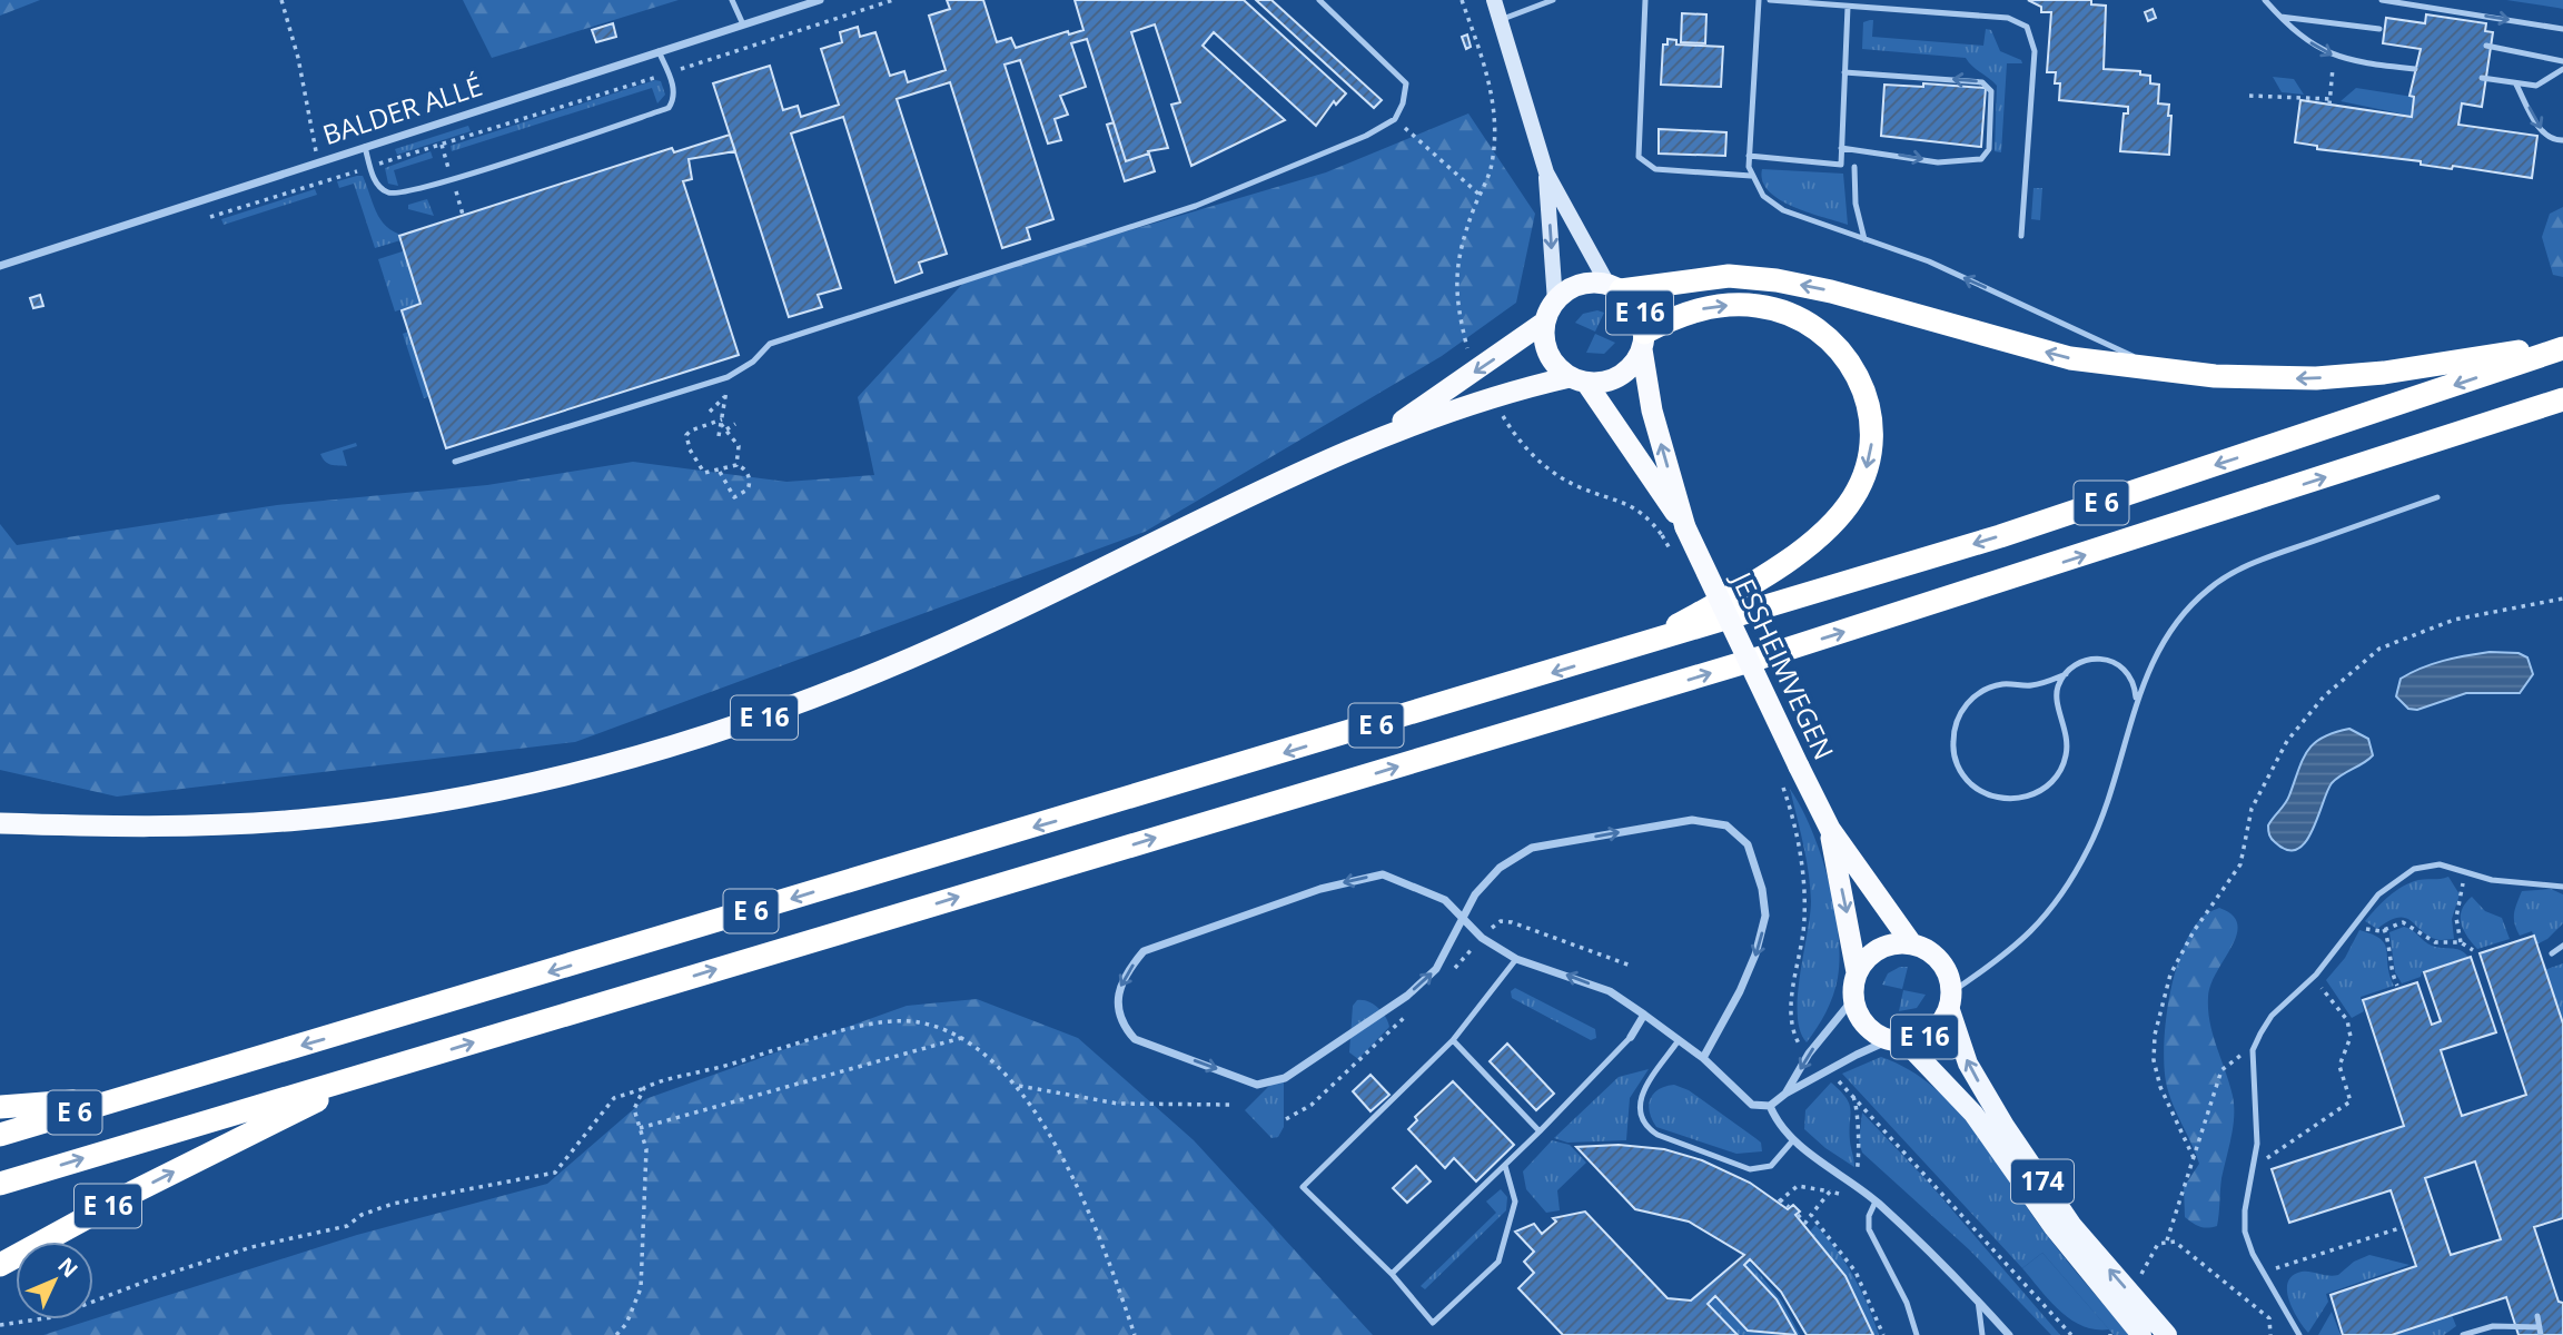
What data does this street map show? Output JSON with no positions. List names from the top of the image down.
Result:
{
  "streets": {
    "highway": ["E 16", "E 6", "JESSHEIMVEGEN"],
    "main road": ["174"],
    "street": ["BALDER ALLÉ"]
  },
  "crossings": [
    ["E 16", "E 6"],
    ["E 16", "JESSHEIMVEGEN"],
    ["E 16", "174"],
    ["E 6", "JESSHEIMVEGEN"],
    ["JESSHEIMVEGEN", "174"]
  ],
  "north": "top right"
}
